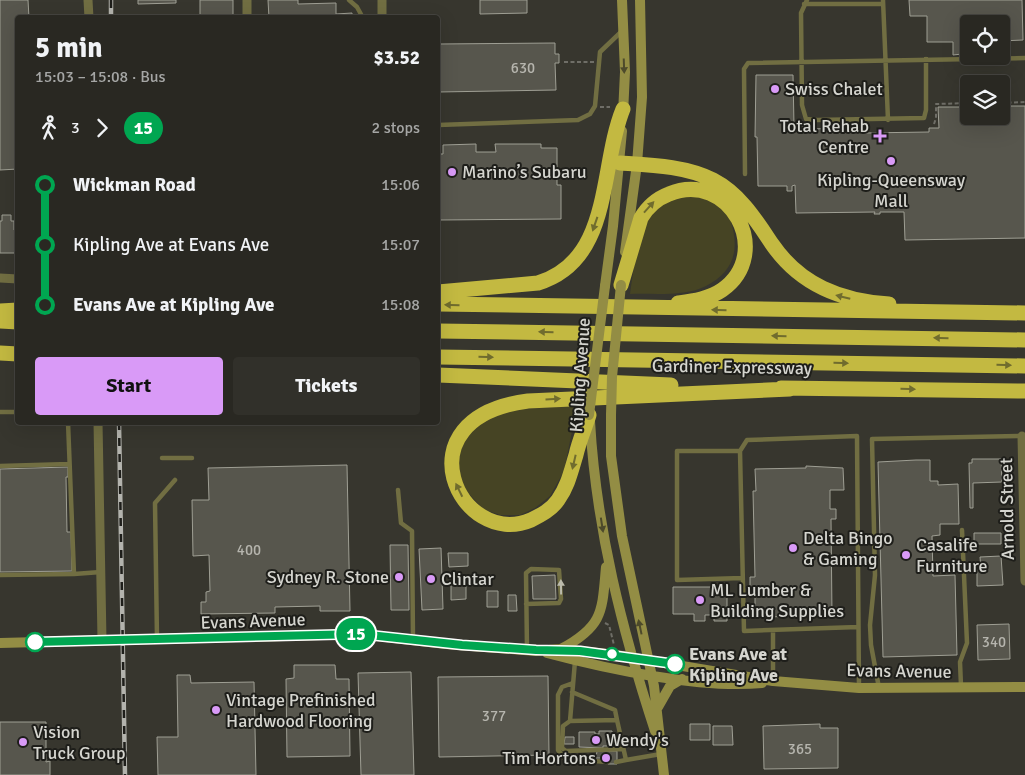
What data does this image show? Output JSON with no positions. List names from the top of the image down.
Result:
{
  "streets": {
    "highway": ["Gardiner Expressway"],
    "main road": ["Kipling Avenue", "Evans Avenue"],
    "street": ["Arnold Street"]
  },
  "crossings": [
    ["Kipling Avenue", "Evans Avenue"]
  ],
  "places": {
    "other": [
      "Swiss Chalet",
      "Kipling-Queensway Mall",
      "Marino’s Subaru",
      "Delta Bingo & Gaming",
      "Casalife Furniture",
      "Sydney R. Stone",
      "Clintar",
      "ML Lumber & Building Supplies",
      "Evans Ave at Kipling Ave",
      "Vintage Prefinished Hardwood Flooring",
      "Wendy's",
      "Vision Truck Group",
      "Tim Hortons"
    ],
    "health": ["Total Rehab Centre"]
  },
  "lines": ["bus line 15"],
  "house_numbers": [
    "630",
    "400",
    "340",
    "377",
    "365"
  ],
  "page": {
    "on_map": "15",
    "heading": ["5 min", "15:03 – 15:08 · Bus", "$3.52"],
    "legs": ["3", "15", "2 stops"],
    "list": [
      {
        "name": "Wickman Road",
        "value": "15:06"
      },
      {
        "name": "Kipling Ave at Evans Ave",
        "value": "15:07"
      },
      {
        "name": "Evans Ave at Kipling Ave",
        "value": "15:08"
      }
    ],
    "buttons": ["Start", "Tickets"]
  }
}
